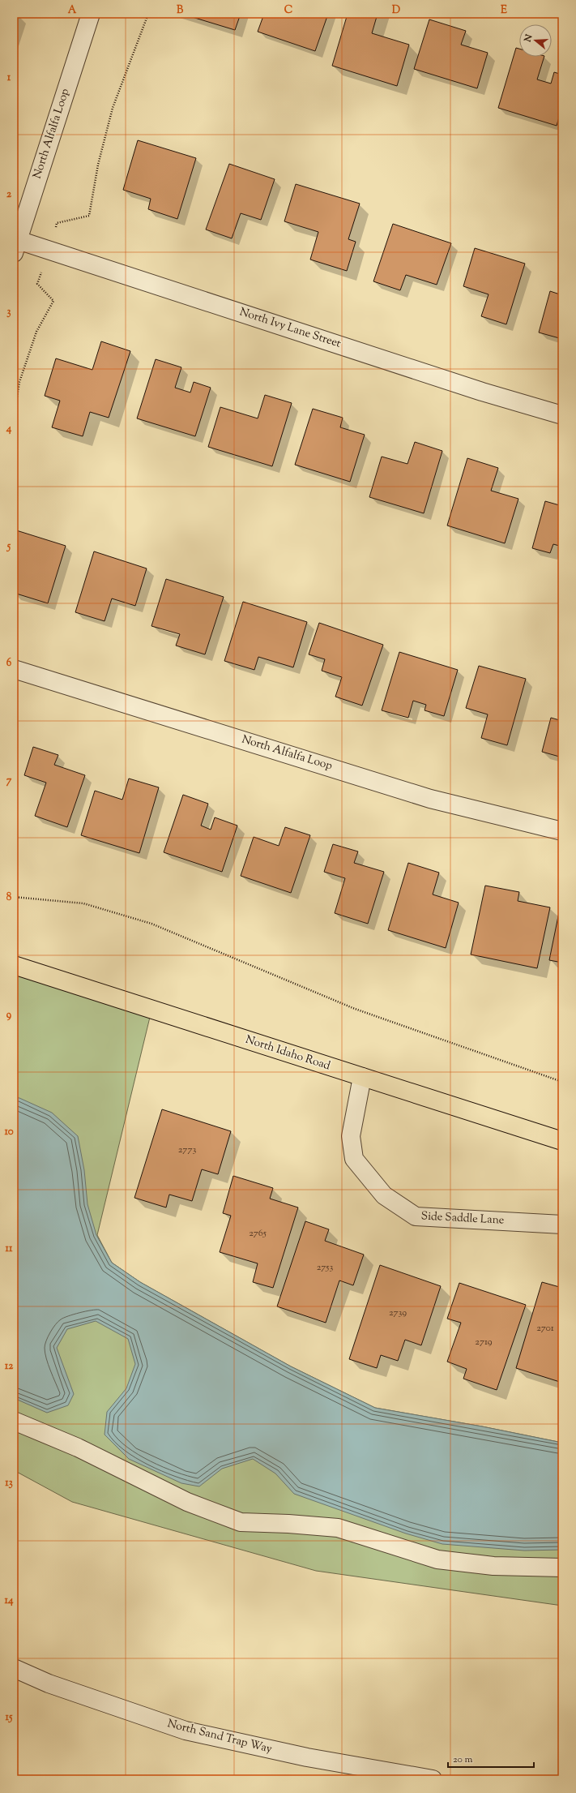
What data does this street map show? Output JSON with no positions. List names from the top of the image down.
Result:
{
  "streets": {
    "main road": ["North Idaho Road"],
    "street": [
      "North Alfalfa Loop",
      "North Ivy Lane Street",
      "Side Saddle Lane",
      "North Sand Trap Way"
    ]
  },
  "crossings": [
    ["North Alfalfa Loop", "North Ivy Lane Street"],
    ["North Idaho Road", "Side Saddle Lane"]
  ],
  "house_numbers": [
    "2773",
    "2765",
    "2753",
    "2739",
    "2701",
    "2719"
  ],
  "scale_bar": "20 m",
  "north": "left",
  "grid": {
    "columns": [
      "A",
      "B",
      "C",
      "D",
      "E"
    ],
    "rows": [
      "1",
      "2",
      "3",
      "4",
      "5",
      "6",
      "7",
      "8",
      "9",
      "10",
      "11",
      "12",
      "13",
      "14",
      "15"
    ]
  }
}
